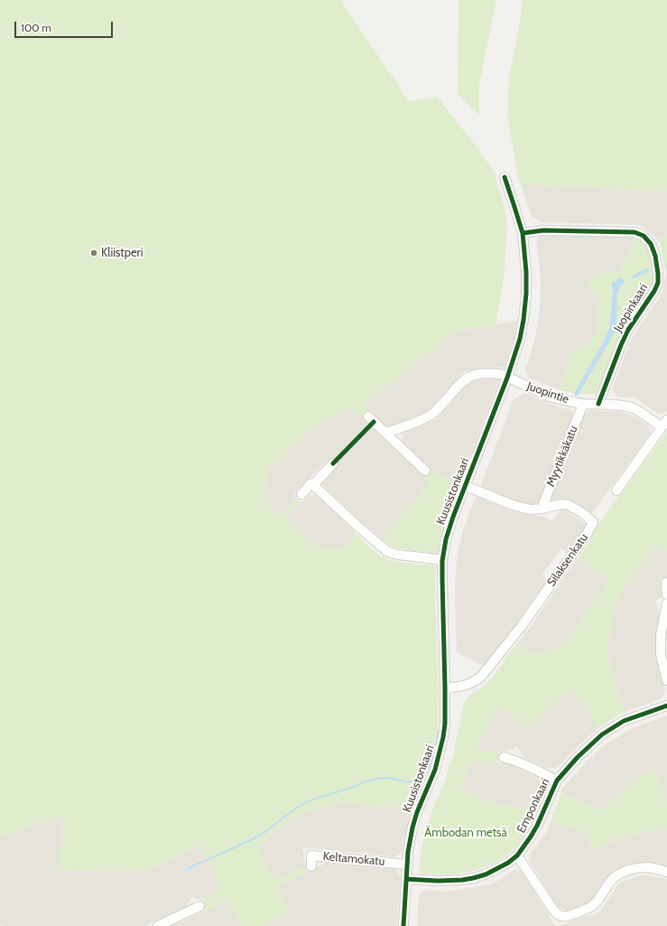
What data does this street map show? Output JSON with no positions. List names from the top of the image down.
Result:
{
  "streets": {
    "street": [
      "Juopinkaari",
      "Juopintie",
      "Myytikkäkatu",
      "Kuusistonkaari",
      "Silaksenkatu",
      "Emponkaari",
      "Keltamokatu"
    ]
  },
  "crossings": [
    ["Juopinkaari", "Juopintie"],
    ["Juopinkaari", "Kuusistonkaari"],
    ["Juopintie", "Myytikkäkatu"],
    ["Juopintie", "Kuusistonkaari"],
    ["Myytikkäkatu", "Silaksenkatu"],
    ["Kuusistonkaari", "Silaksenkatu"],
    ["Kuusistonkaari", "Emponkaari"],
    ["Kuusistonkaari", "Keltamokatu"]
  ],
  "parks": ["Ämbodan metsä"],
  "places": ["Kliistperi"],
  "scale_bar": "100 m"
}
